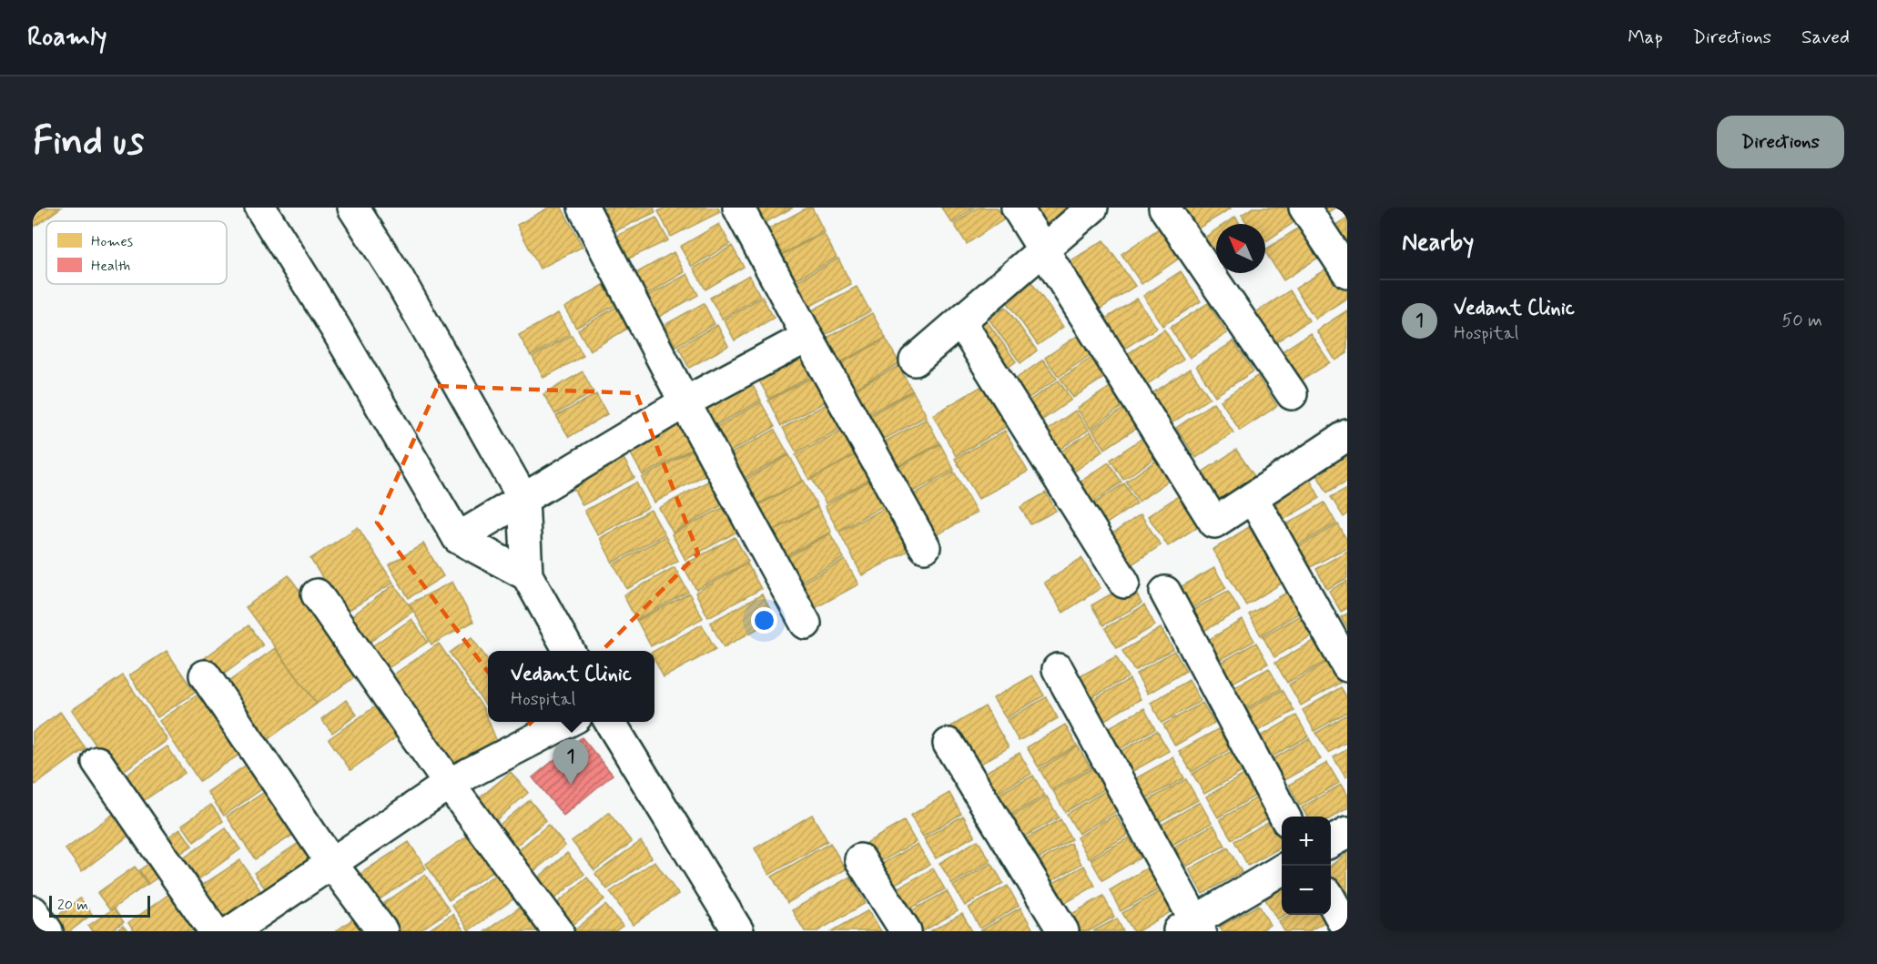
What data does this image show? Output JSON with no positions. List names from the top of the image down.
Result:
{
  "legend": ["Homes", "Health"],
  "scale_bar": "20 m",
  "north": "top left",
  "page": {
    "header": "Roamly",
    "nav": ["Map", "Directions", "Saved"],
    "buttons": "Directions",
    "title": "Find us",
    "heading": "Nearby",
    "list": [
      {
        "mark": "1",
        "name": "Vedant Clinic",
        "note": "Hospital",
        "value": "50 m"
      }
    ],
    "popup": ["Vedant Clinic", "Hospital"],
    "pins": "1",
    "map_buttons": ["+", "−"],
    "scale": "20 m"
  }
}
